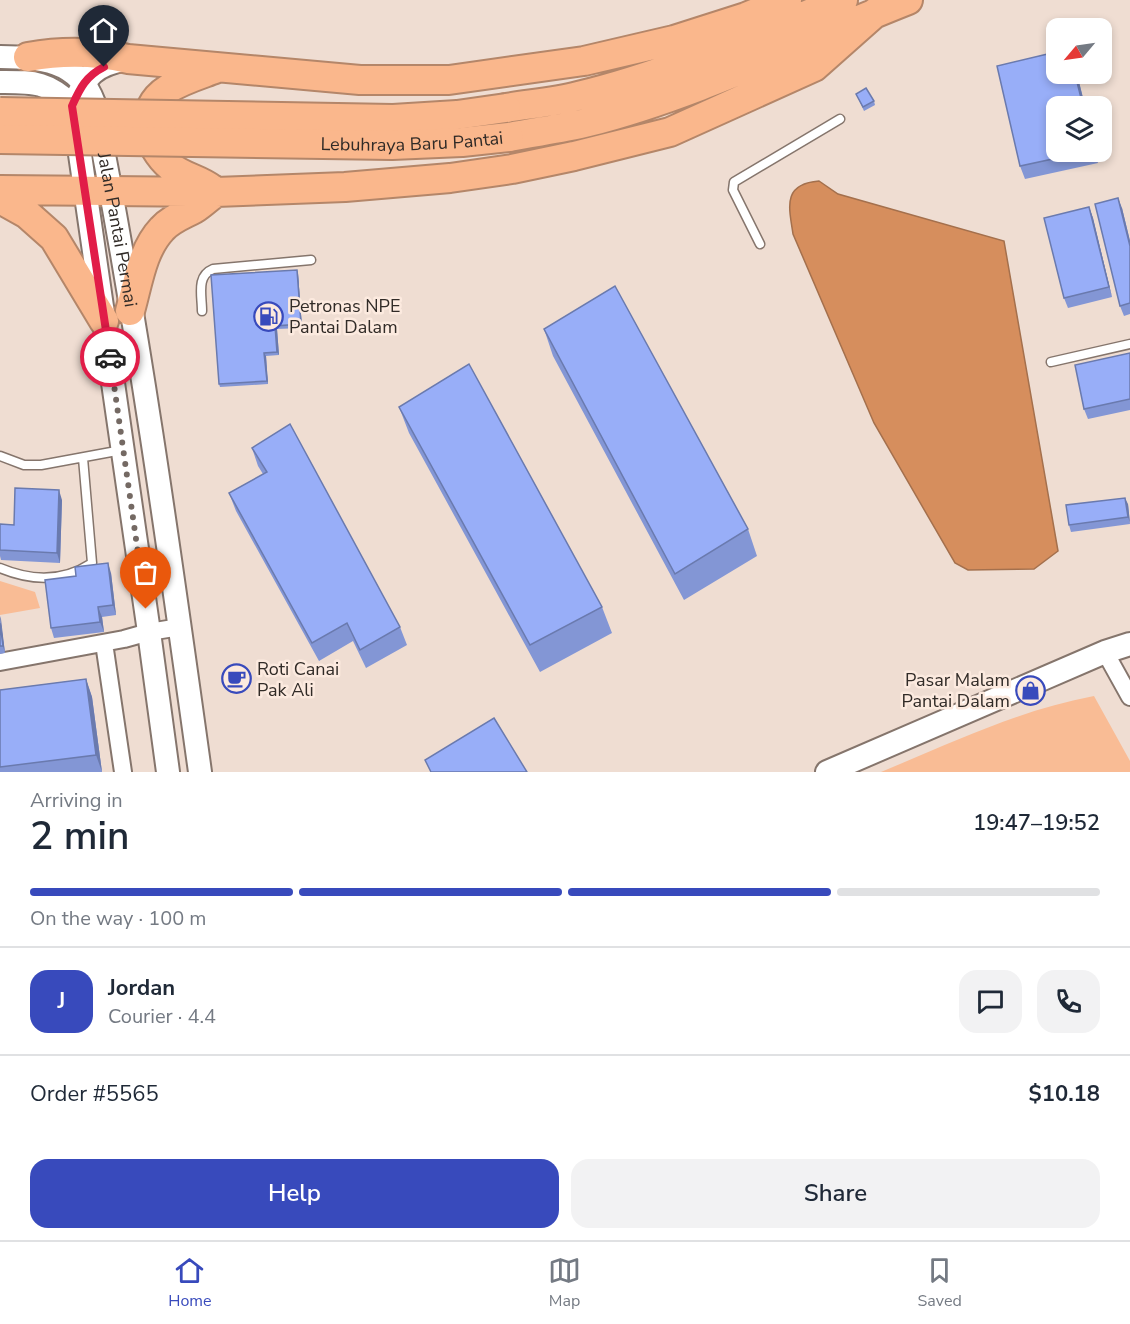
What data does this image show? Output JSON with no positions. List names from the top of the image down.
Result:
{
  "streets": {
    "highway": ["Lebuhraya Baru Pantai"],
    "main road": ["Jalan Pantai Permai"]
  },
  "places": {
    "fuel station": ["Petronas NPE Pantai Dalam"],
    "cafe": ["Roti Canai Pak Ali"],
    "shop": ["Pasar Malam Pantai Dalam"]
  },
  "north": "bottom left",
  "page": {
    "heading": ["2 min", "Arriving in", "19:47–19:52"],
    "panel": [
      "Jordan",
      "Courier · 4.4",
      "Order #5565",
      "$10.18"
    ],
    "bar": "On the way · 100 m",
    "round": "J",
    "buttons": ["Help", "Share"],
    "tabs": ["Home", "Map", "Saved"]
  }
}
